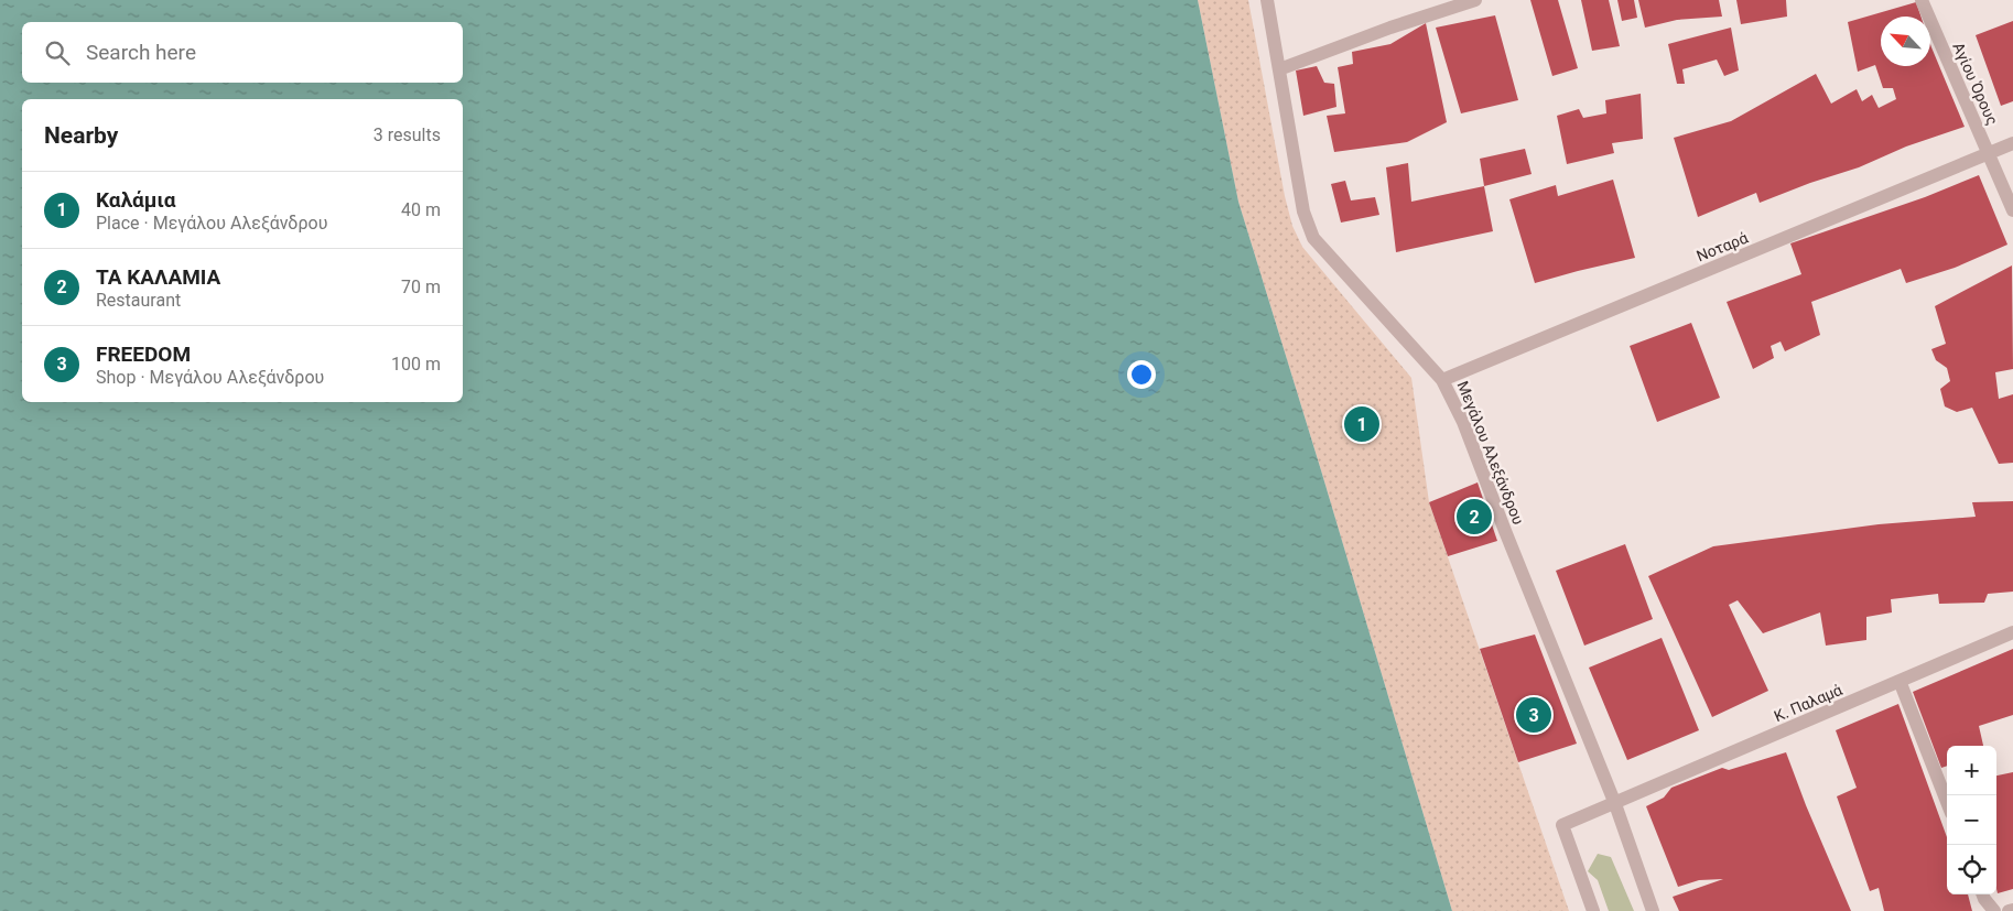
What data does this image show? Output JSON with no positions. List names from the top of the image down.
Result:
{
  "streets": {
    "street": [
      "Αγίου Όρους",
      "Νοταρά",
      "Μεγάλου Αλεξάνδρου",
      "Κ. Παλαμά"
    ]
  },
  "crossings": [
    ["Αγίου Όρους", "Νοταρά"],
    ["Νοταρά", "Μεγάλου Αλεξάνδρου"],
    ["Μεγάλου Αλεξάνδρου", "Κ. Παλαμά"]
  ],
  "north": "top left",
  "page": {
    "search": "Search here",
    "heading": ["Nearby", "3 results"],
    "list": [
      {
        "mark": "1",
        "name": "Καλάμια",
        "note": "Place · Μεγάλου Αλεξάνδρου",
        "value": "40 m"
      },
      {
        "mark": "2",
        "name": "ΤΑ ΚΑΛΑΜΙΑ",
        "note": "Restaurant",
        "value": "70 m"
      },
      {
        "mark": "3",
        "name": "FREEDOM",
        "note": "Shop · Μεγάλου Αλεξάνδρου",
        "value": "100 m"
      }
    ],
    "pins": ["1", "2", "3"],
    "map_buttons": ["+", "−"]
  }
}
